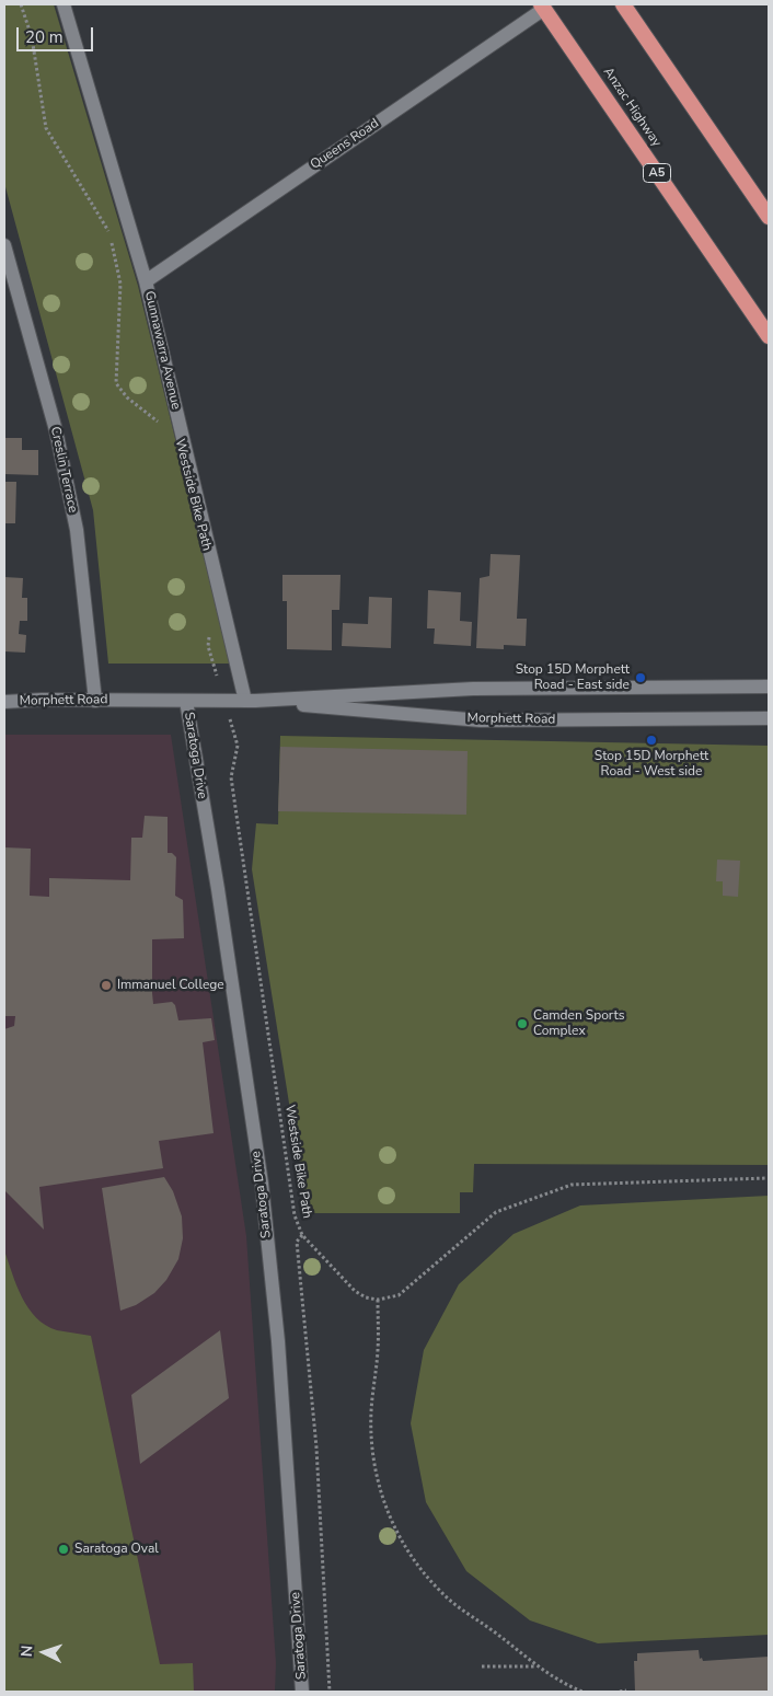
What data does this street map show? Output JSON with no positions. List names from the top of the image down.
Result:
{
  "streets": {
    "highway": ["Anzac Highway", "A5"],
    "street": [
      "Queens Road",
      "Gunnawarra Avenue",
      "Creslin Terrace",
      "Morphett Road",
      "Saratoga Drive"
    ],
    "path": ["Westside Bike Path"]
  },
  "crossings": [
    ["Anzac Highway", "Queens Road"],
    ["Queens Road", "Gunnawarra Avenue"],
    ["Gunnawarra Avenue", "Morphett Road"],
    ["Creslin Terrace", "Morphett Road"],
    ["Morphett Road", "Saratoga Drive"]
  ],
  "places": [
    "Stop 15D Morphett Road - East side",
    "Stop 15D Morphett Road - West side",
    "Immanuel College",
    "Camden Sports Complex",
    "Saratoga Oval"
  ],
  "scale_bar": "20 m",
  "north": "left"
}
